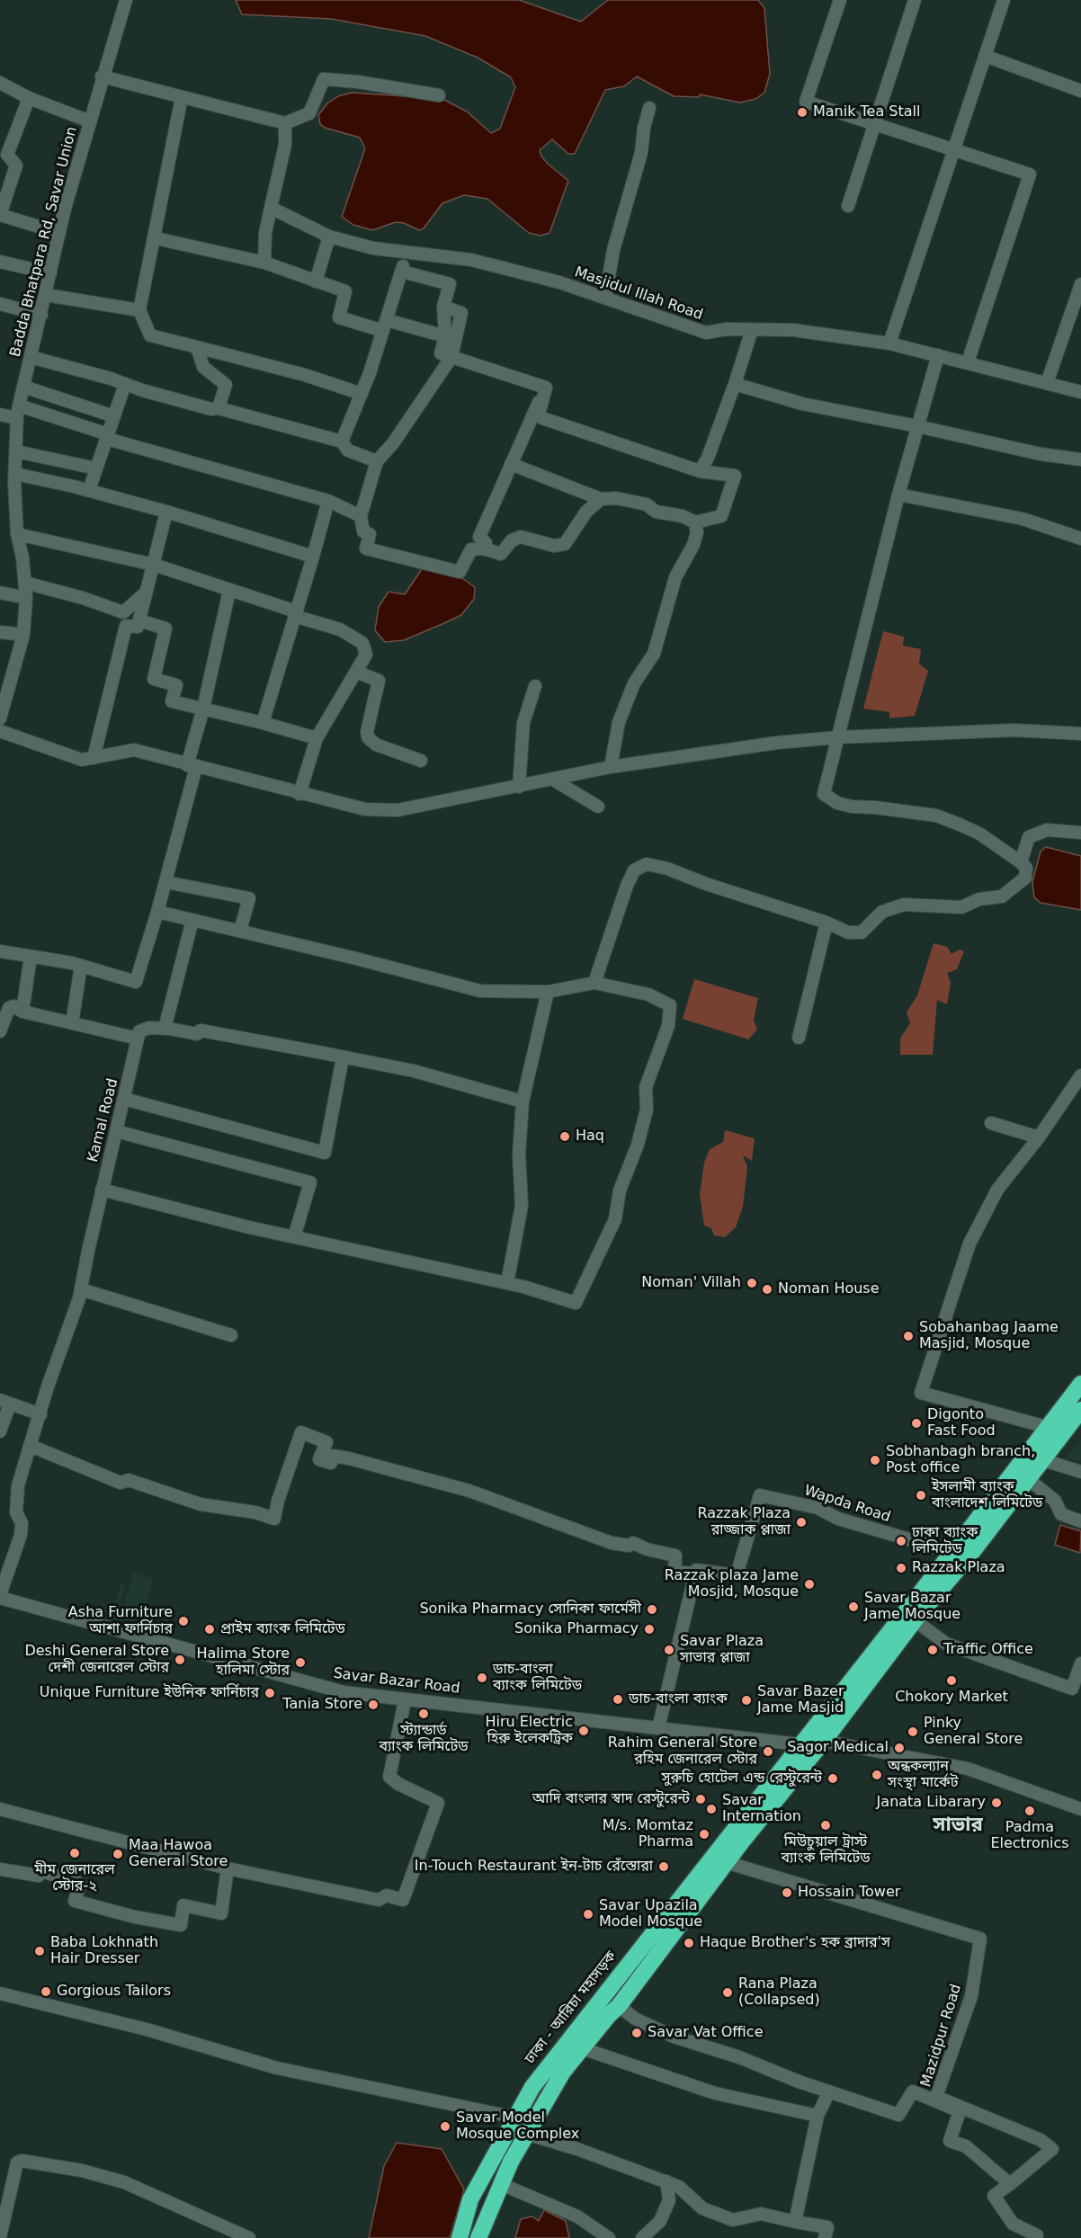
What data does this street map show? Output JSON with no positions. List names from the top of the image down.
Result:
{
  "streets": {
    "highway": ["ঢাকা - আরিচা মহাসড়ক"],
    "street": [
      "Badda Bhatpara Rd, Savar Union",
      "Masjidul Illah Road",
      "Kamal Road",
      "Wapda Road",
      "Savar Bazar Road",
      "Mazidpur Road"
    ]
  },
  "crossings": [
    ["Kamal Road", "Savar Bazar Road"],
    ["Wapda Road", "ঢাকা - আরিচা মহাসড়ক"],
    ["Savar Bazar Road", "ঢাকা - আরিচা মহাসড়ক"]
  ],
  "districts": ["সাভার"],
  "places": [
    "Manik Tea Stall",
    "Haq",
    "Noman' Villah",
    "Noman House",
    "Sobahanbag Jaame Masjid, Mosque",
    "Digonto Fast Food",
    "Sobhanbagh branch, Post office",
    "ইসলামী ব্যাংক বাংলাদেশ লিমিটেড",
    "Razzak Plaza রাজ্জাক প্লাজা",
    "ঢাকা ব্যাংক লিমিটেড",
    "Razzak Plaza",
    "Razzak plaza Jame Mosjid, Mosque",
    "Savar Bazar Jame Mosque",
    "Sonika Pharmacy সোনিকা ফার্মেসী",
    "Asha Furniture আশা ফার্নিচার",
    "প্রাইম ব্যাংক লিমিটেড",
    "Sonika Pharmacy",
    "Savar Plaza সাভার প্লাজা",
    "Traffic Office",
    "Deshi General Store দেশী জেনারেল স্টোর",
    "Halima Store হালিমা স্টোর",
    "ডাচ-বাংলা ব্যাংক লিমিটেড",
    "Chokory Market",
    "Unique Furniture ইউনিক ফার্নিচার",
    "ডাচ-বাংলা ব্যাংক",
    "Savar Bazer Jame Masjid",
    "Tania Store",
    "স্ট্যান্ডার্ড ব্যাংক লিমিটেড",
    "Hiru Electric হিরু ইলেকট্রিক",
    "Pinky General Store",
    "Sagor Medical",
    "Rahim General Store রহিম জেনারেল স্টোর",
    "অন্ধকল্যান সংস্থা মার্কেট",
    "সুরুচি হোটেল এন্ড রেস্টুরেন্ট",
    "আদি বাংলার স্বাদ রেস্টুরেন্ট",
    "Janata Libarary",
    "Savar Internation",
    "Padma Electronics",
    "মিউচুয়াল ট্রাস্ট ব্যাংক লিমিটেড",
    "M/s. Momtaz Pharma",
    "মীম জেনারেল স্টোর-২",
    "Maa Hawoa General Store",
    "In-Touch Restaurant ইন-টাচ রেঁস্তোরা",
    "Hossain Tower",
    "Savar Upazila Model Mosque",
    "Haque Brother's হক ব্রাদার'স",
    "Baba Lokhnath Hair Dresser",
    "Gorgious Tailors",
    "Rana Plaza (Collapsed)",
    "Savar Vat Office",
    "Savar Model Mosque Complex"
  ]
}
